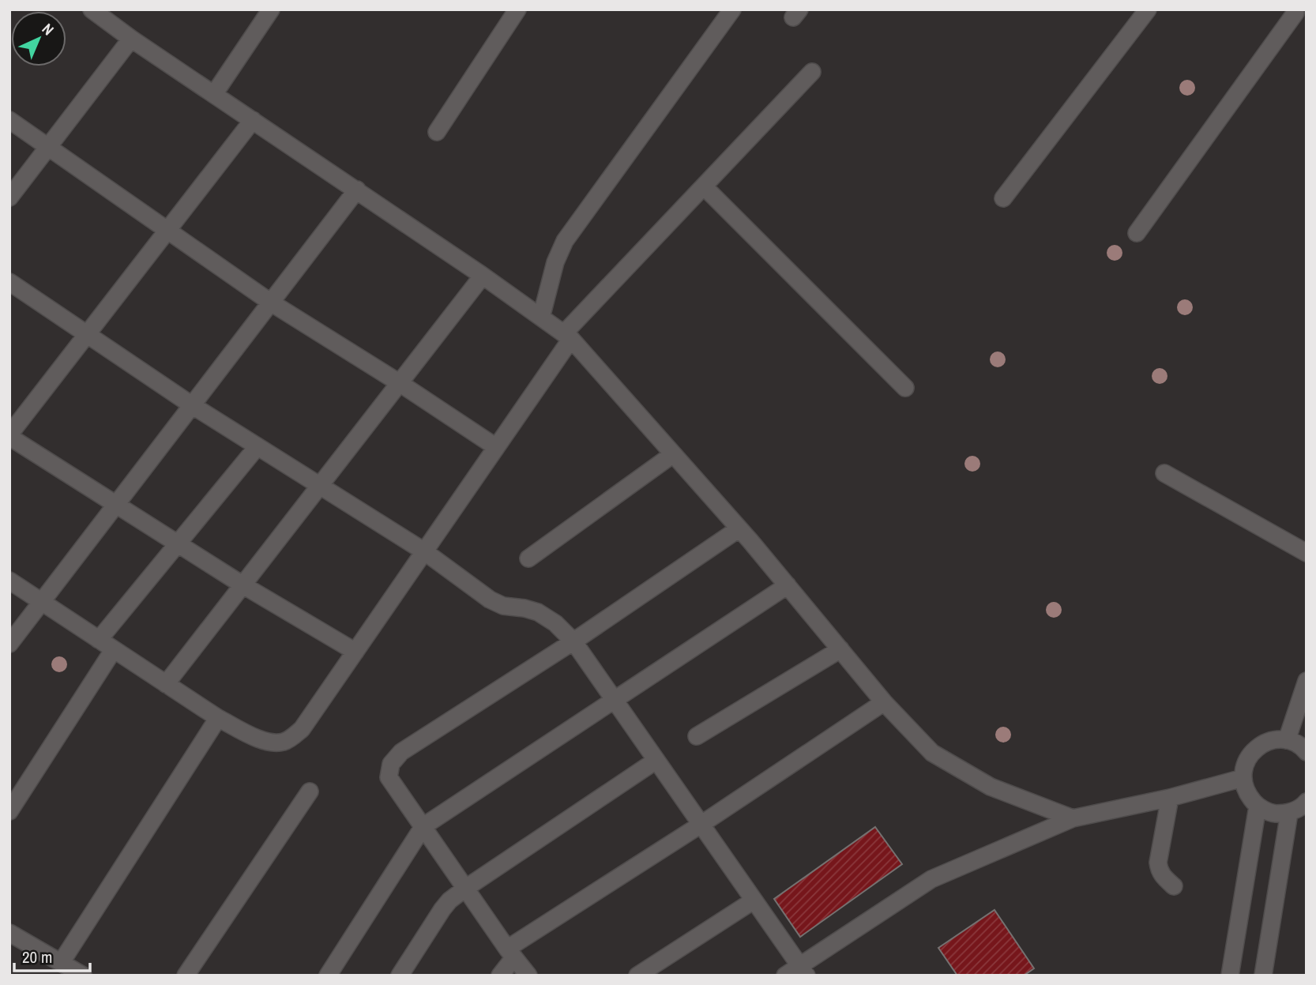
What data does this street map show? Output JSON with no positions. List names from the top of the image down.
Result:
{
  "scale_bar": "20 m",
  "north": "top right"
}
